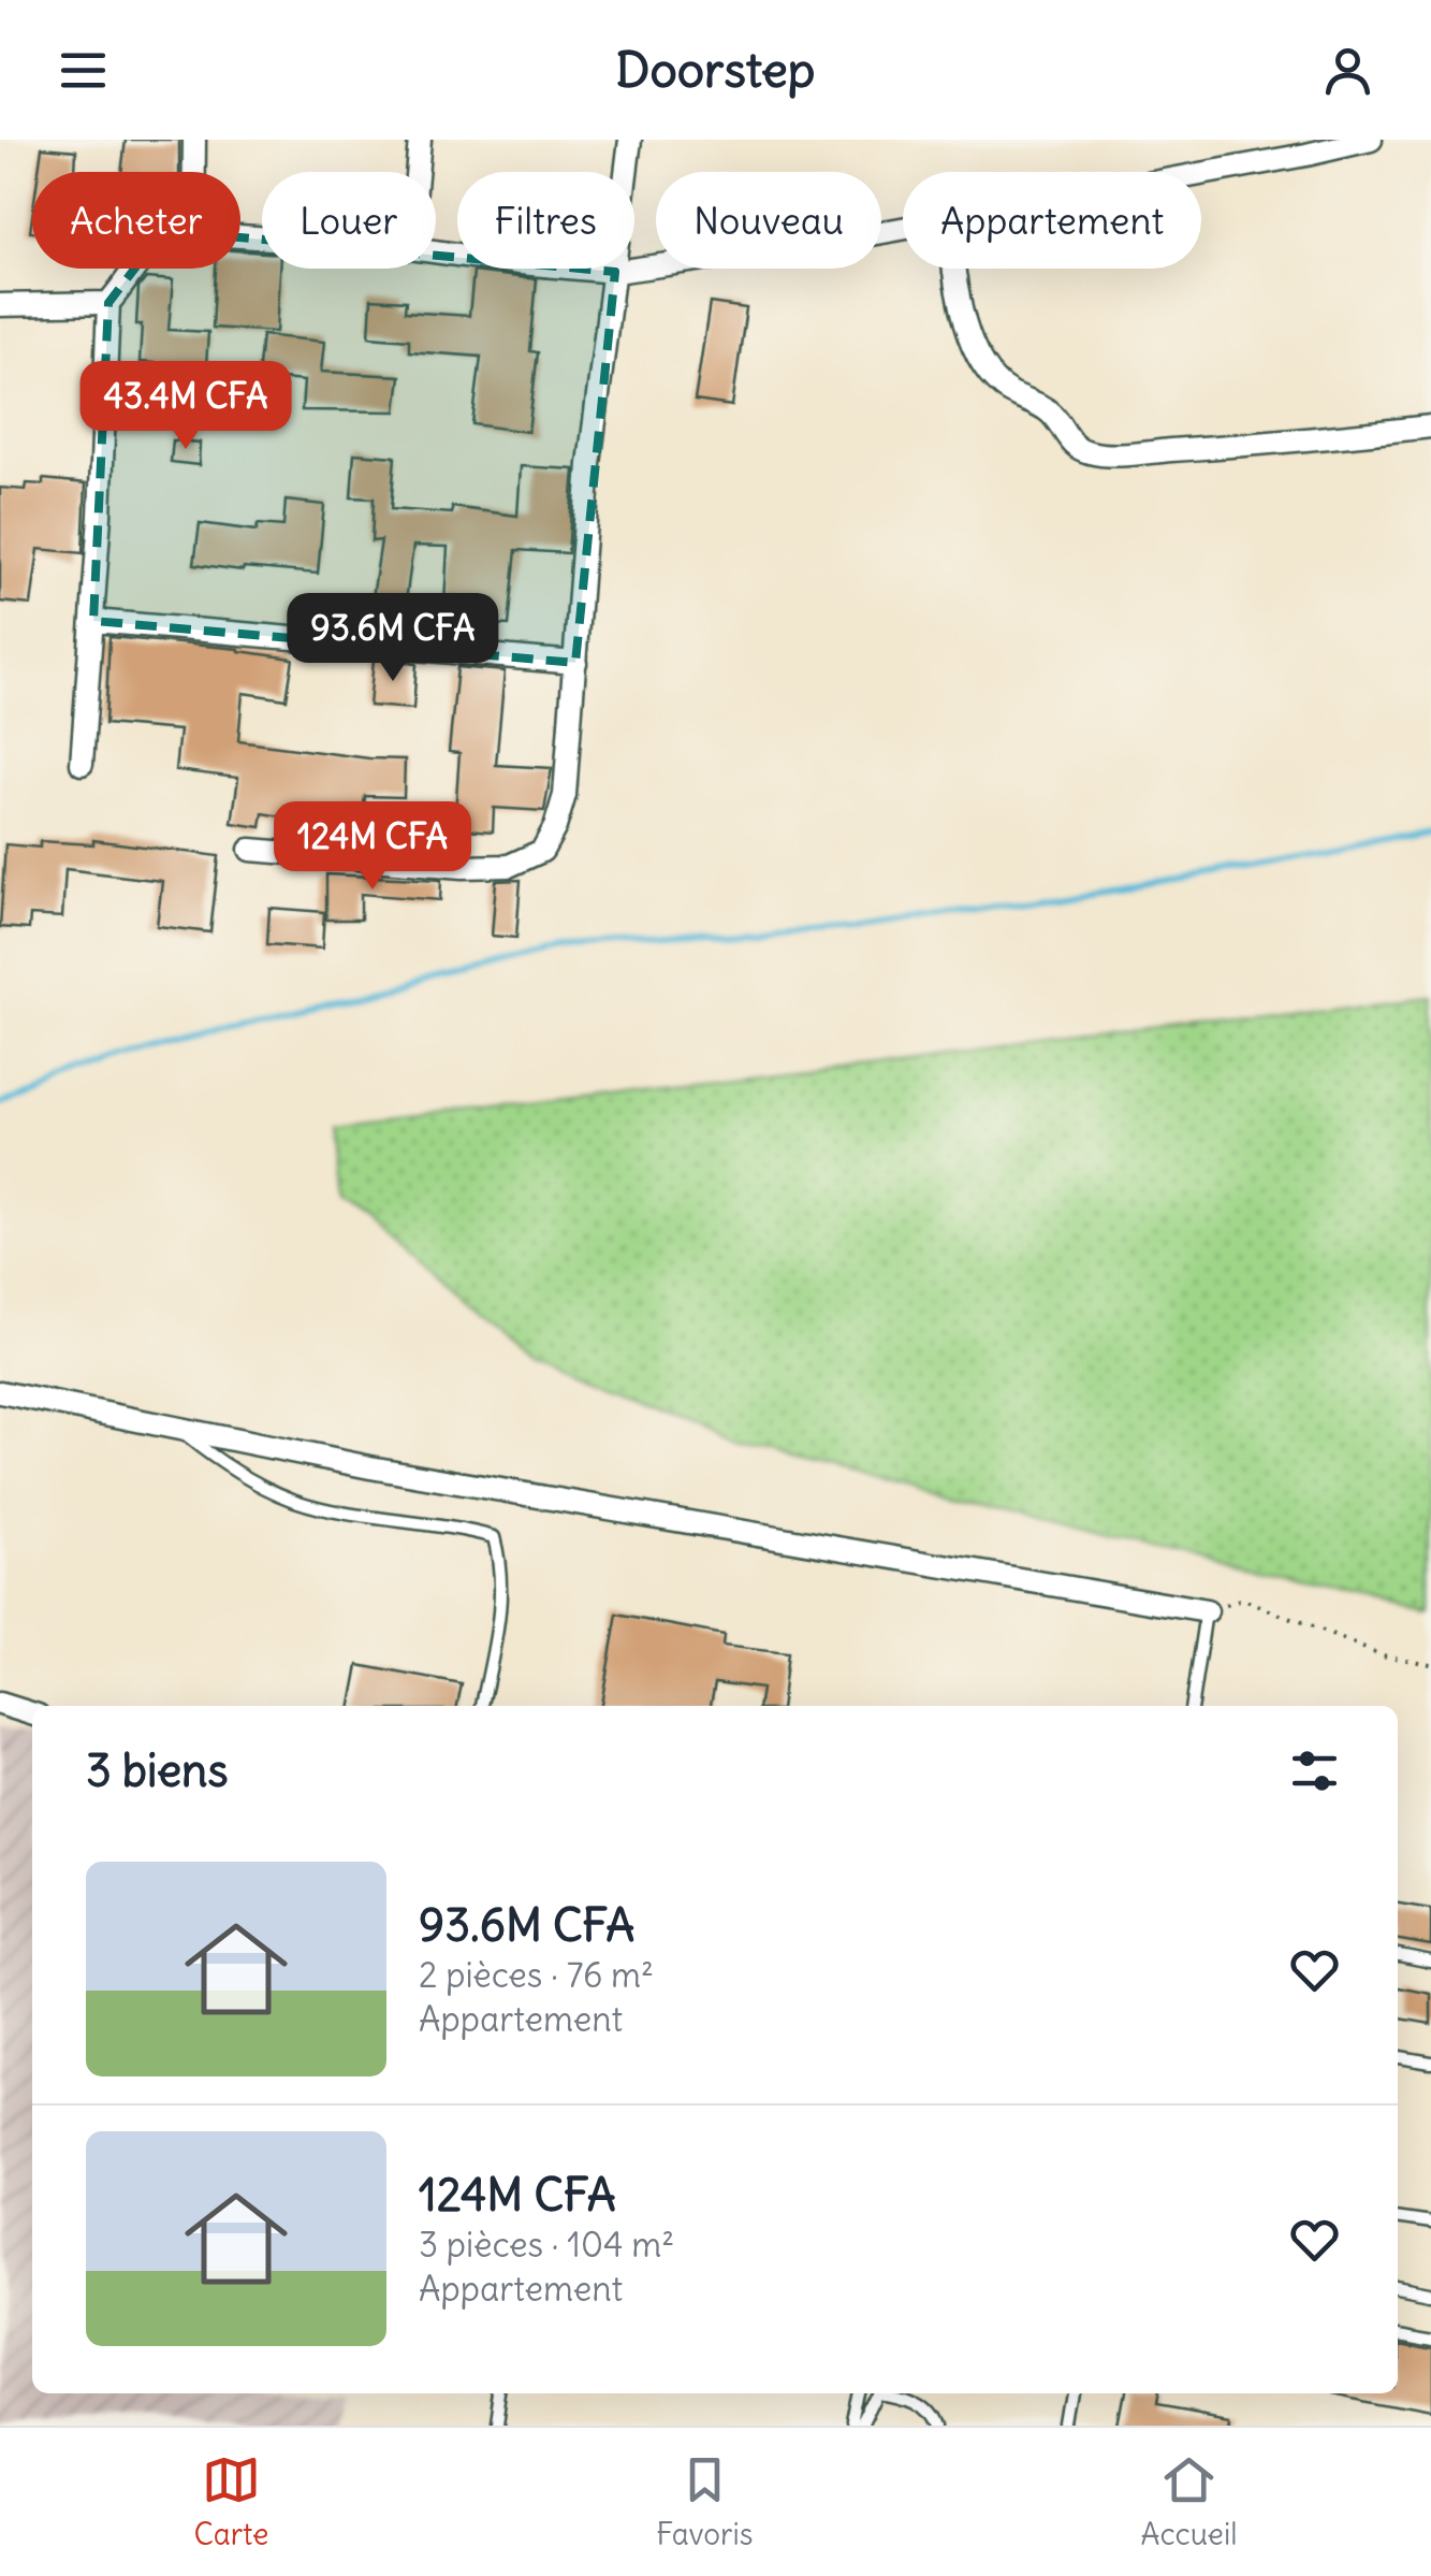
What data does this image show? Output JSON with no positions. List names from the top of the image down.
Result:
{
  "page": {
    "header": "Doorstep",
    "chip": [
      "Acheter",
      "Louer",
      "Filtres",
      "Nouveau",
      "Appartement"
    ],
    "price": ["43.4M CFA", "93.6M CFA", "124M CFA"],
    "heading": "3 biens",
    "list": [
      {
        "name": "93.6M CFA",
        "note": "2 pièces · 76 m² · Appartement"
      },
      {
        "name": "124M CFA",
        "note": "3 pièces · 104 m² · Appartement"
      }
    ],
    "tabs": ["Carte", "Favoris", "Accueil"]
  }
}
